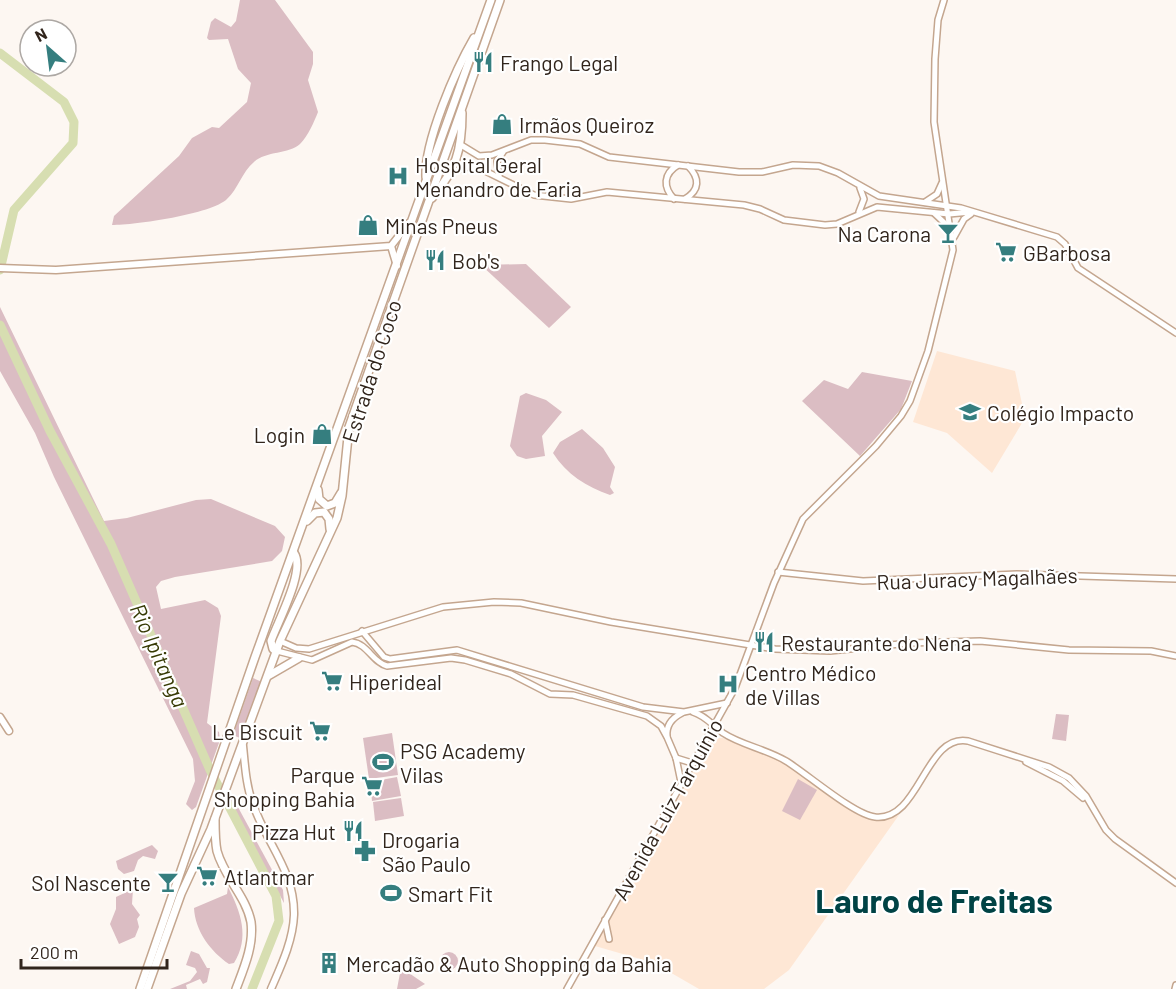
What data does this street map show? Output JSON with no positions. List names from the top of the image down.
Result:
{
  "streets": {
    "main road": ["Estrada do Coco"],
    "street": ["Rua Juracy Magalhães", "Avenida Luiz Tarquínio"]
  },
  "crossings": [
    ["Rua Juracy Magalhães", "Avenida Luiz Tarquínio"]
  ],
  "districts": ["Lauro de Freitas"],
  "water": ["Rio Ipitanga"],
  "places": {
    "restaurant": [
      "Frango Legal",
      "Bob's",
      "Restaurante do Nena",
      "Pizza Hut"
    ],
    "shop": ["Irmãos Queiroz", "Minas Pneus", "Login"],
    "hospital": ["Hospital Geral Menandro de Faria", "Centro Médico de Villas"],
    "bar": ["Na Carona", "Sol Nascente"],
    "supermarket": [
      "GBarbosa",
      "Hiperideal",
      "Le Biscuit",
      "Parque Shopping Bahia",
      "Atlantmar"
    ],
    "school or university": ["Colégio Impacto"],
    "sports": ["PSG Academy Vilas", "Smart Fit"],
    "pharmacy": ["Drogaria São Paulo"],
    "building": ["Mercadão & Auto Shopping da Bahia"]
  },
  "scale_bar": "200 m",
  "north": "top left"
}
